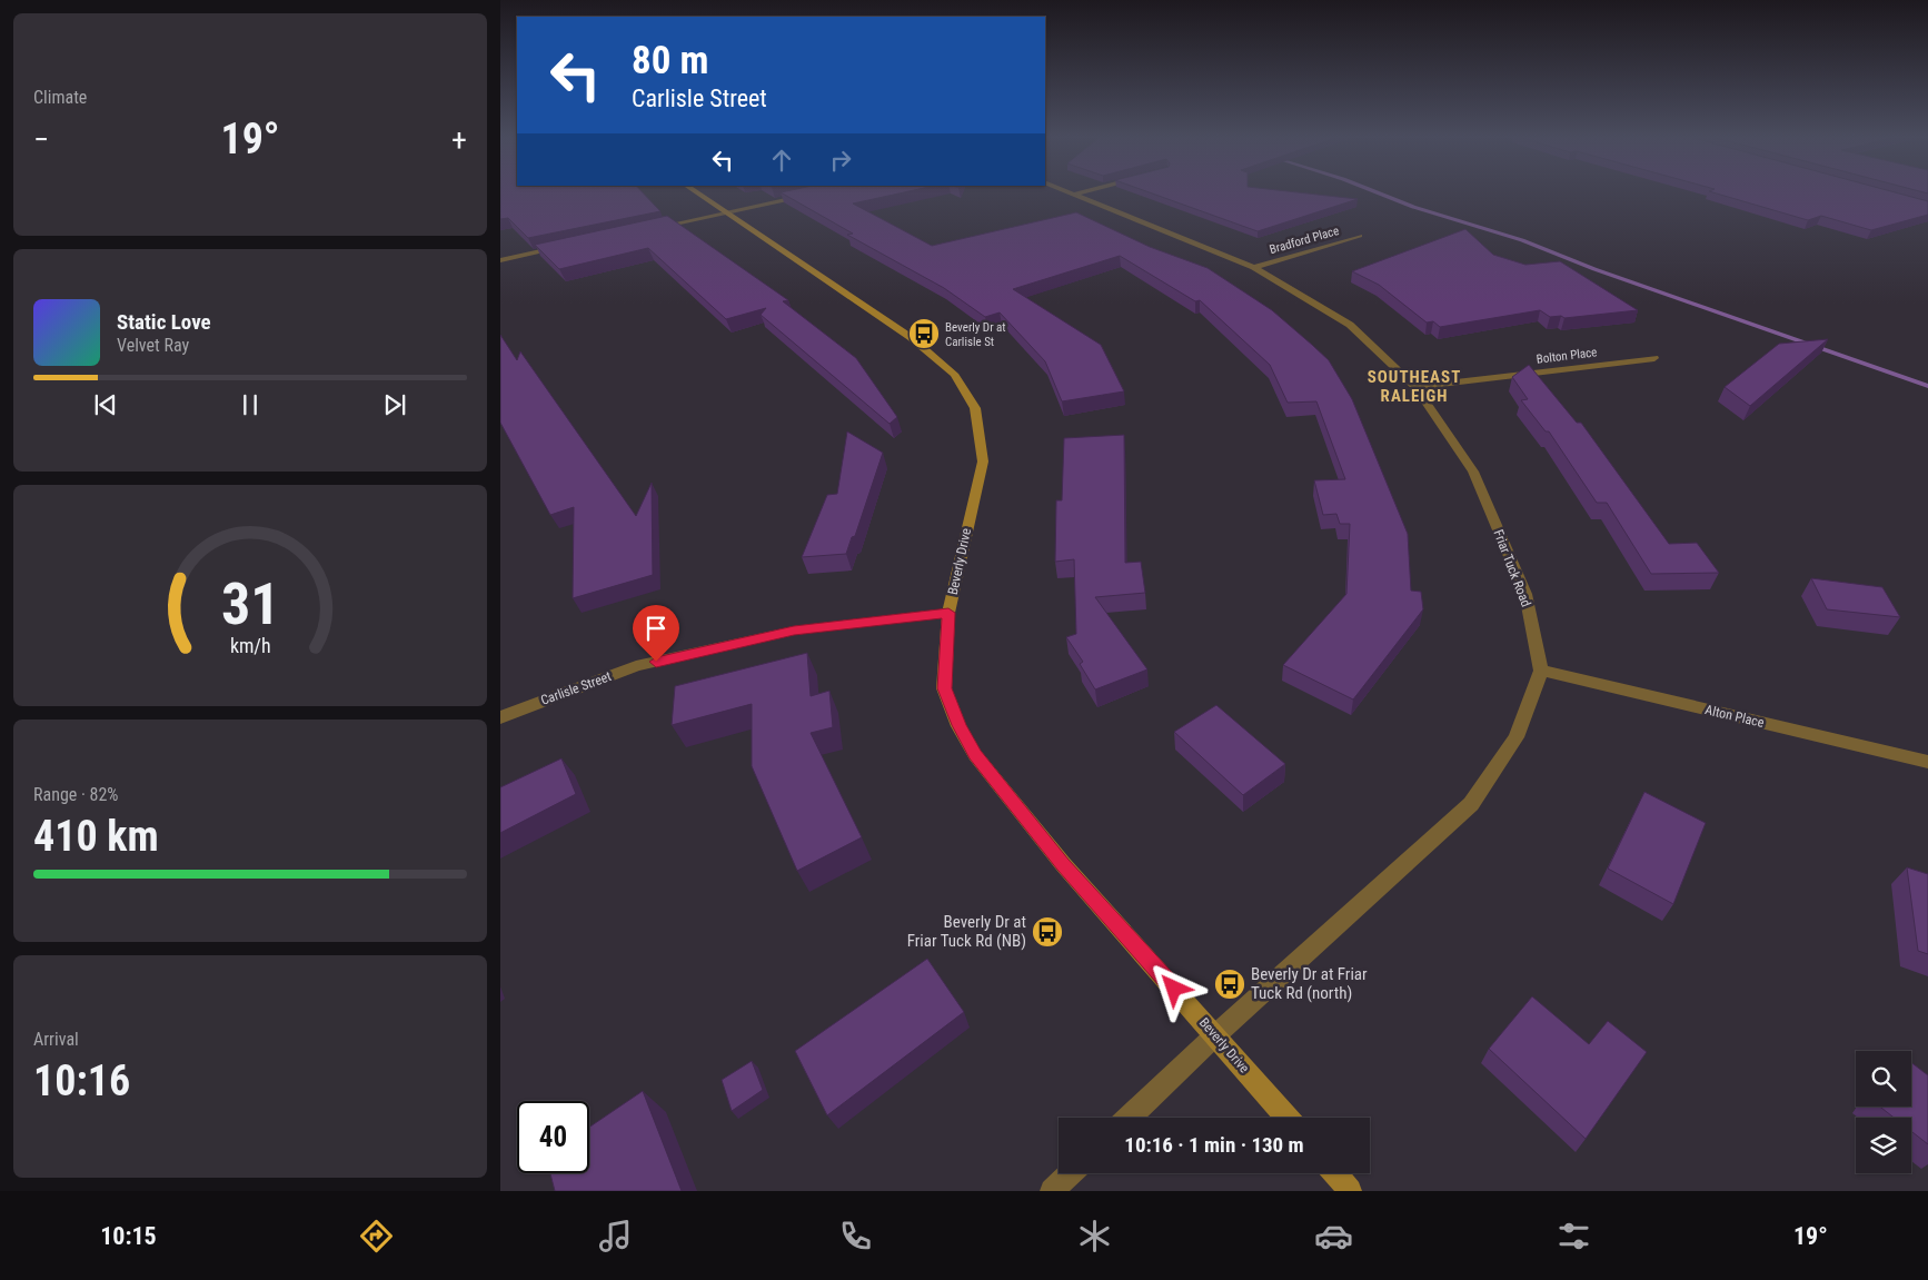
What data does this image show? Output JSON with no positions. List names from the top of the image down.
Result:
{
  "streets": {
    "street": [
      "Bradford Place",
      "Bolton Place",
      "Beverly Drive",
      "Friar Tuck Road",
      "Carlisle Street",
      "Alton Place"
    ]
  },
  "crossings": [
    ["Bradford Place", "Friar Tuck Road"],
    ["Bolton Place", "Friar Tuck Road"],
    ["Beverly Drive", "Carlisle Street"],
    ["Friar Tuck Road", "Alton Place"]
  ],
  "districts": ["SOUTHEAST RALEIGH"],
  "places": {
    "bus stop": ["Beverly Dr at Carlisle St", "Beverly Dr at Friar Tuck Rd (NB)", "Beverly Dr at Friar Tuck Rd (north)"]
  },
  "page": {
    "tile": [
      "Climate",
      ["Range · 82%", "410 km"],
      ["Arrival", "10:16"]
    ],
    "turn": ["80 m", "Carlisle Street"],
    "heat": ["−", "19°", "+"],
    "song": ["Static Love", "Velvet Ray"],
    "limit": "40",
    "trip": "10:16 · 1 min · 130 m",
    "tabs": ["10:15", "19°"],
    "gauge": ["31", "km/h"]
  }
}
